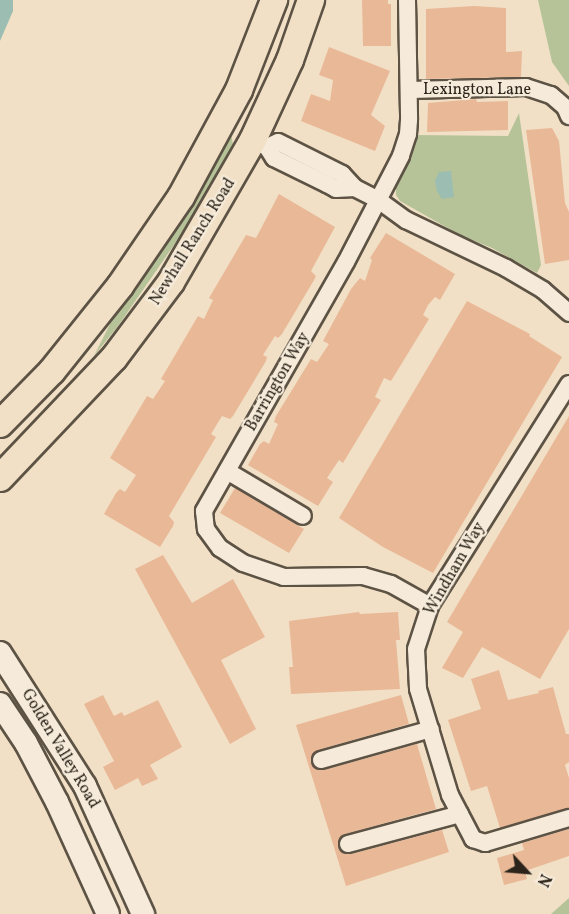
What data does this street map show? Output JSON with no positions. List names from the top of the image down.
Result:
{
  "streets": {
    "main road": ["Newhall Ranch Road", "Golden Valley Road"],
    "street": ["Lexington Lane", "Barrington Way", "Windham Way"]
  },
  "crossings": [
    ["Lexington Lane", "Barrington Way"],
    ["Barrington Way", "Windham Way"]
  ],
  "north": "bottom right"
}
